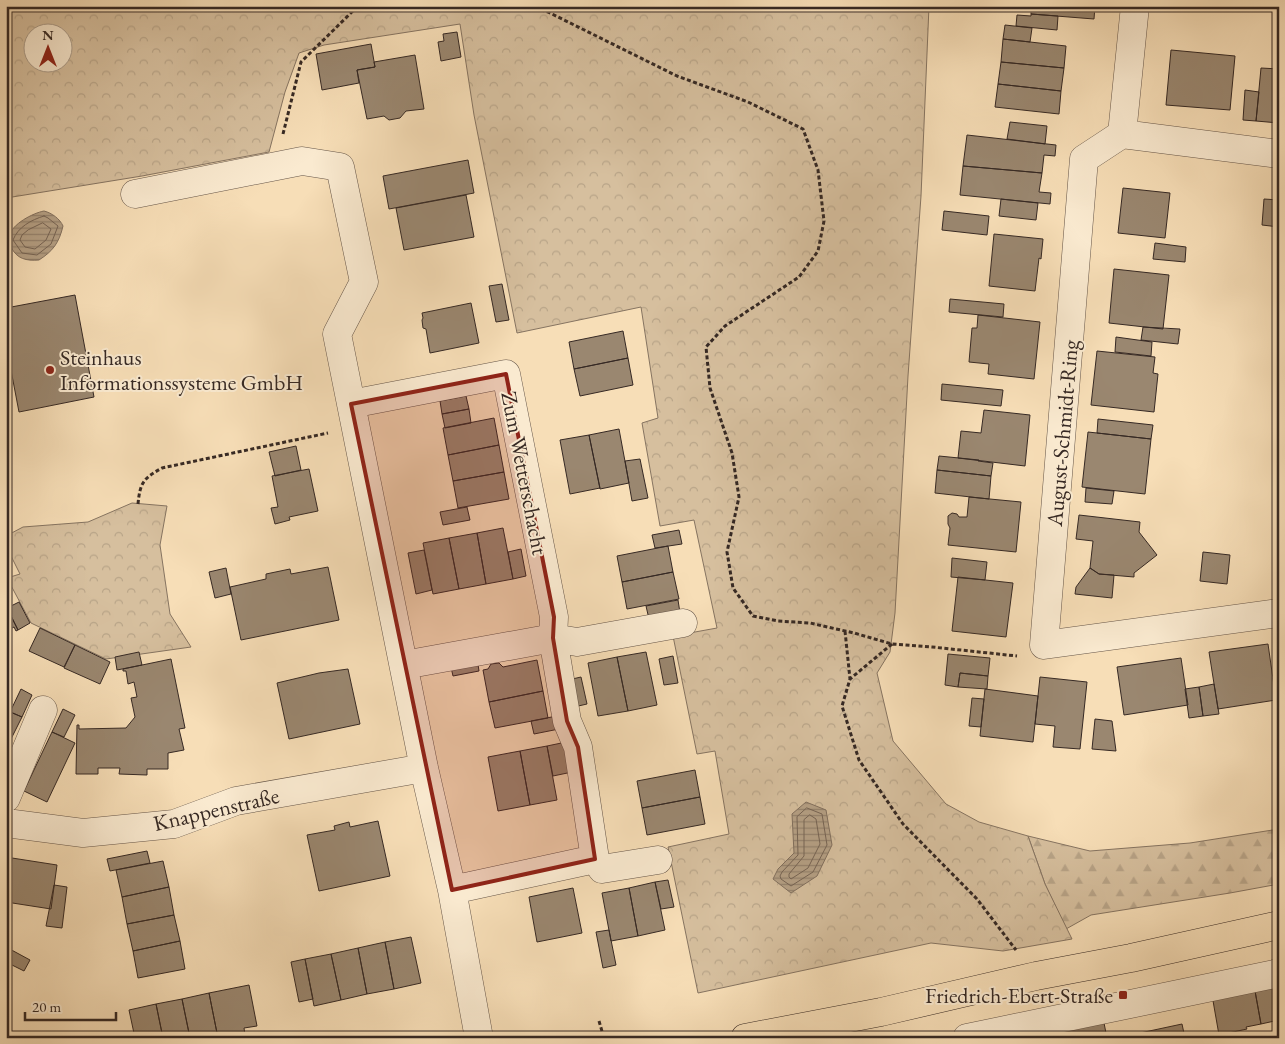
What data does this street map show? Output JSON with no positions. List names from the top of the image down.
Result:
{
  "streets": {
    "street": ["August-Schmidt-Ring", "Zum Wetterschacht", "Knappenstraße"]
  },
  "places": {
    "other": ["Steinhaus Informationssysteme GmbH"],
    "transit": ["Friedrich-Ebert-Straße"]
  },
  "scale_bar": "20 m",
  "north": "top"
}
